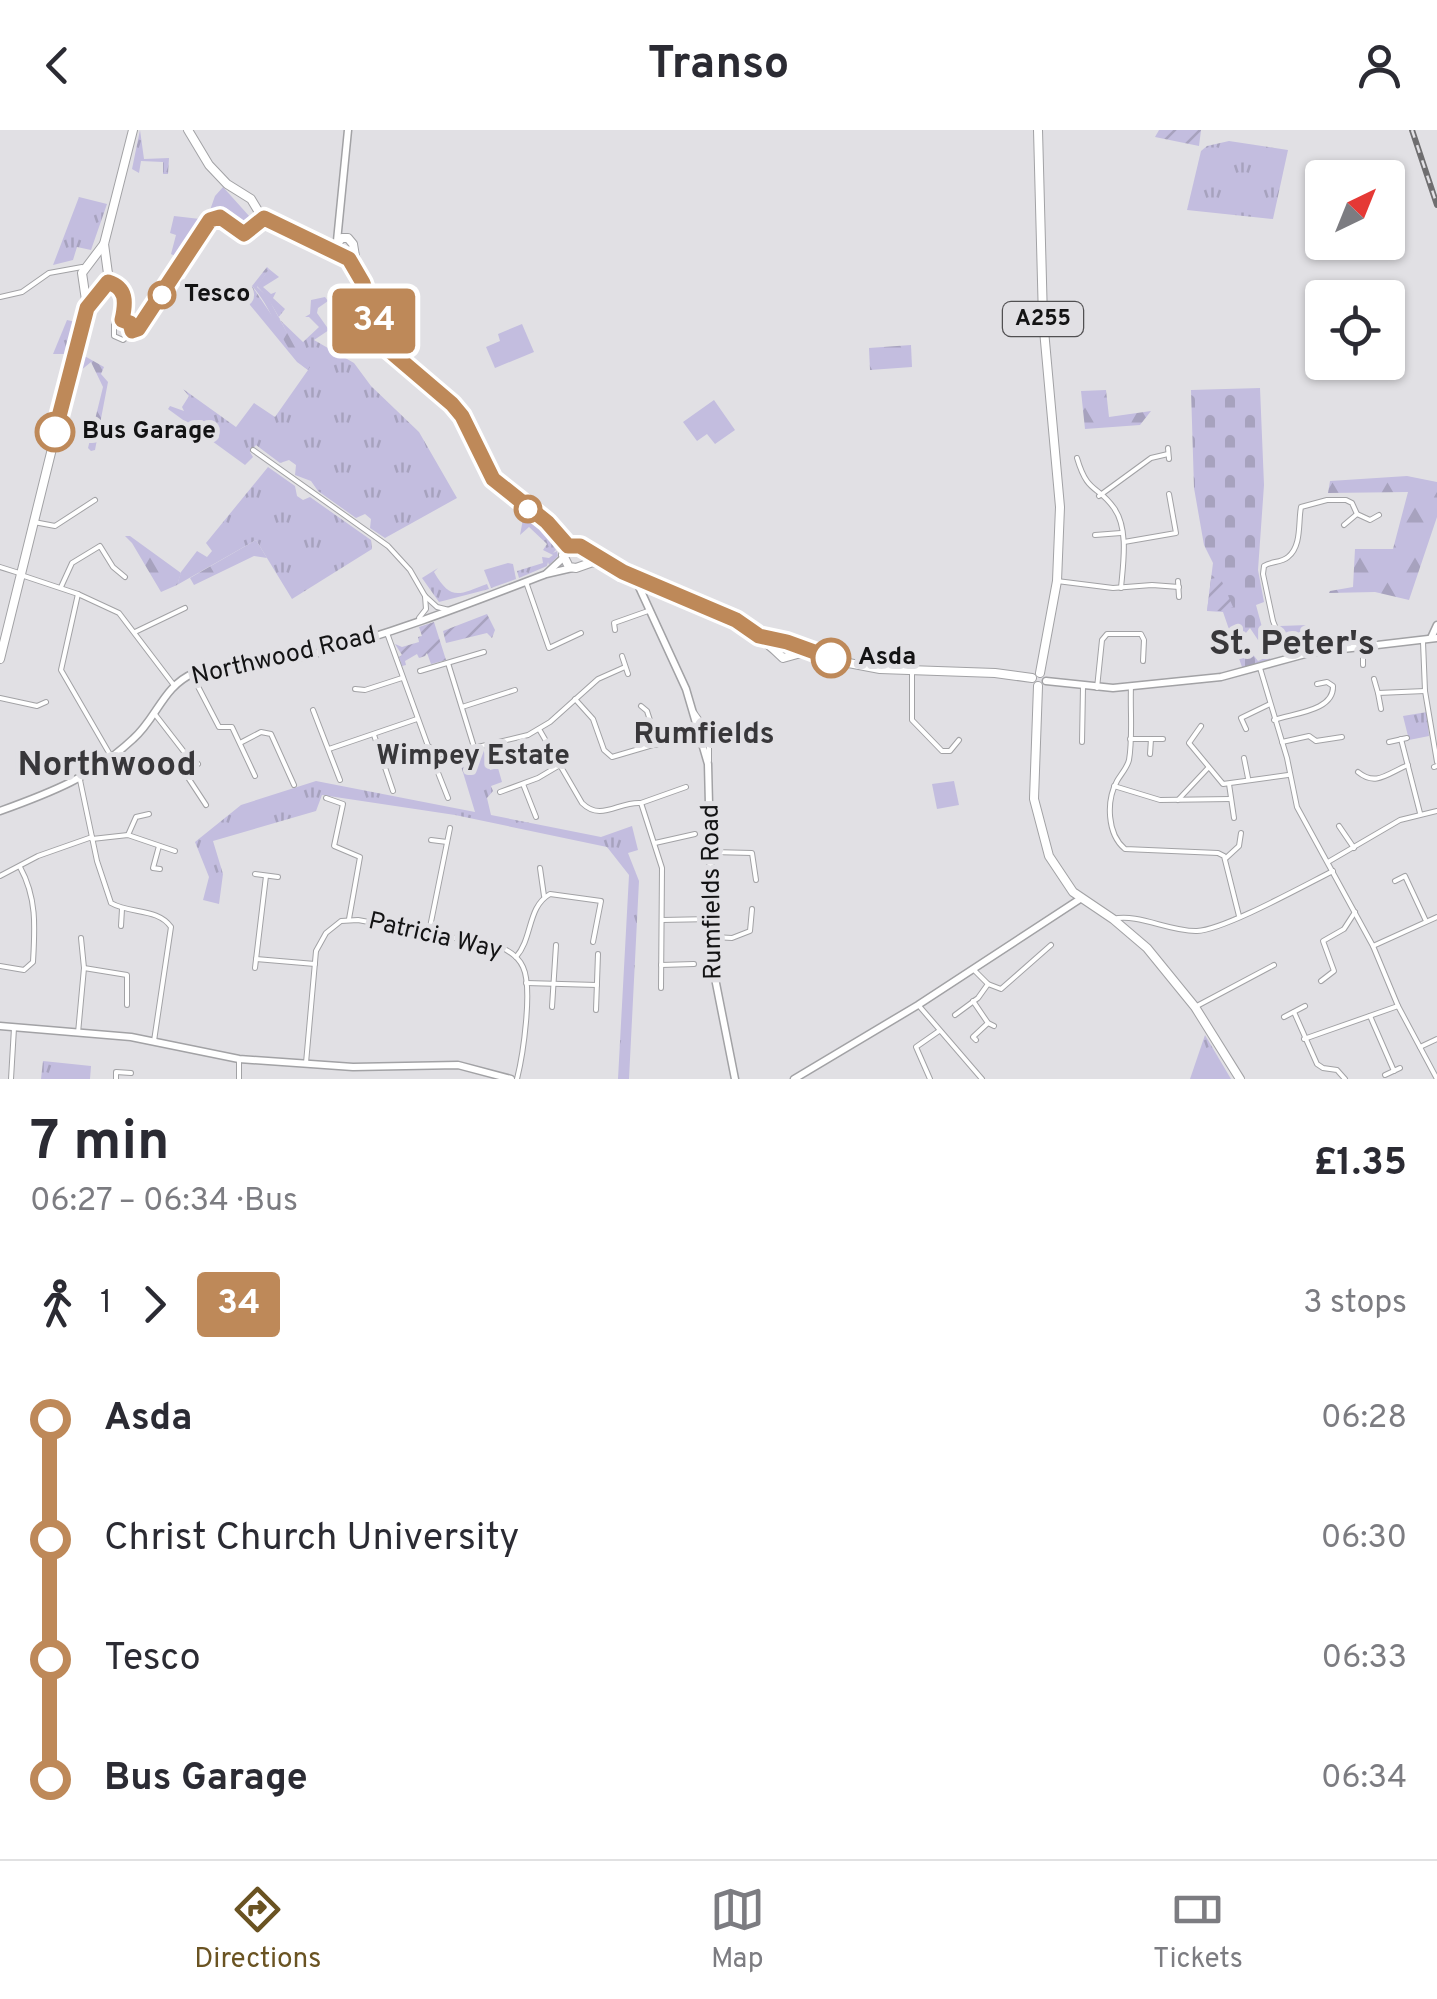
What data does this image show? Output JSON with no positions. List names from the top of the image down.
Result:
{
  "streets": {
    "main road": ["A255"],
    "street": ["Northwood Road", "Rumfields Road", "Patricia Way"]
  },
  "districts": [
    "St. Peter's",
    "Rumfields",
    "Wimpey Estate",
    "Northwood"
  ],
  "places": ["Tesco", "Bus Garage", "Asda"],
  "lines": ["bus line 34"],
  "north": "top right",
  "page": {
    "header": "Transo",
    "on_map": "34",
    "heading": ["7 min", "06:27 – 06:34 · Bus", "£1.35"],
    "legs": ["1", "34", "3 stops"],
    "list": [
      {
        "name": "Asda",
        "value": "06:28"
      },
      {
        "name": "Christ Church University",
        "value": "06:30"
      },
      {
        "name": "Tesco",
        "value": "06:33"
      },
      {
        "name": "Bus Garage",
        "value": "06:34"
      }
    ],
    "tabs": ["Directions", "Map", "Tickets"]
  }
}
